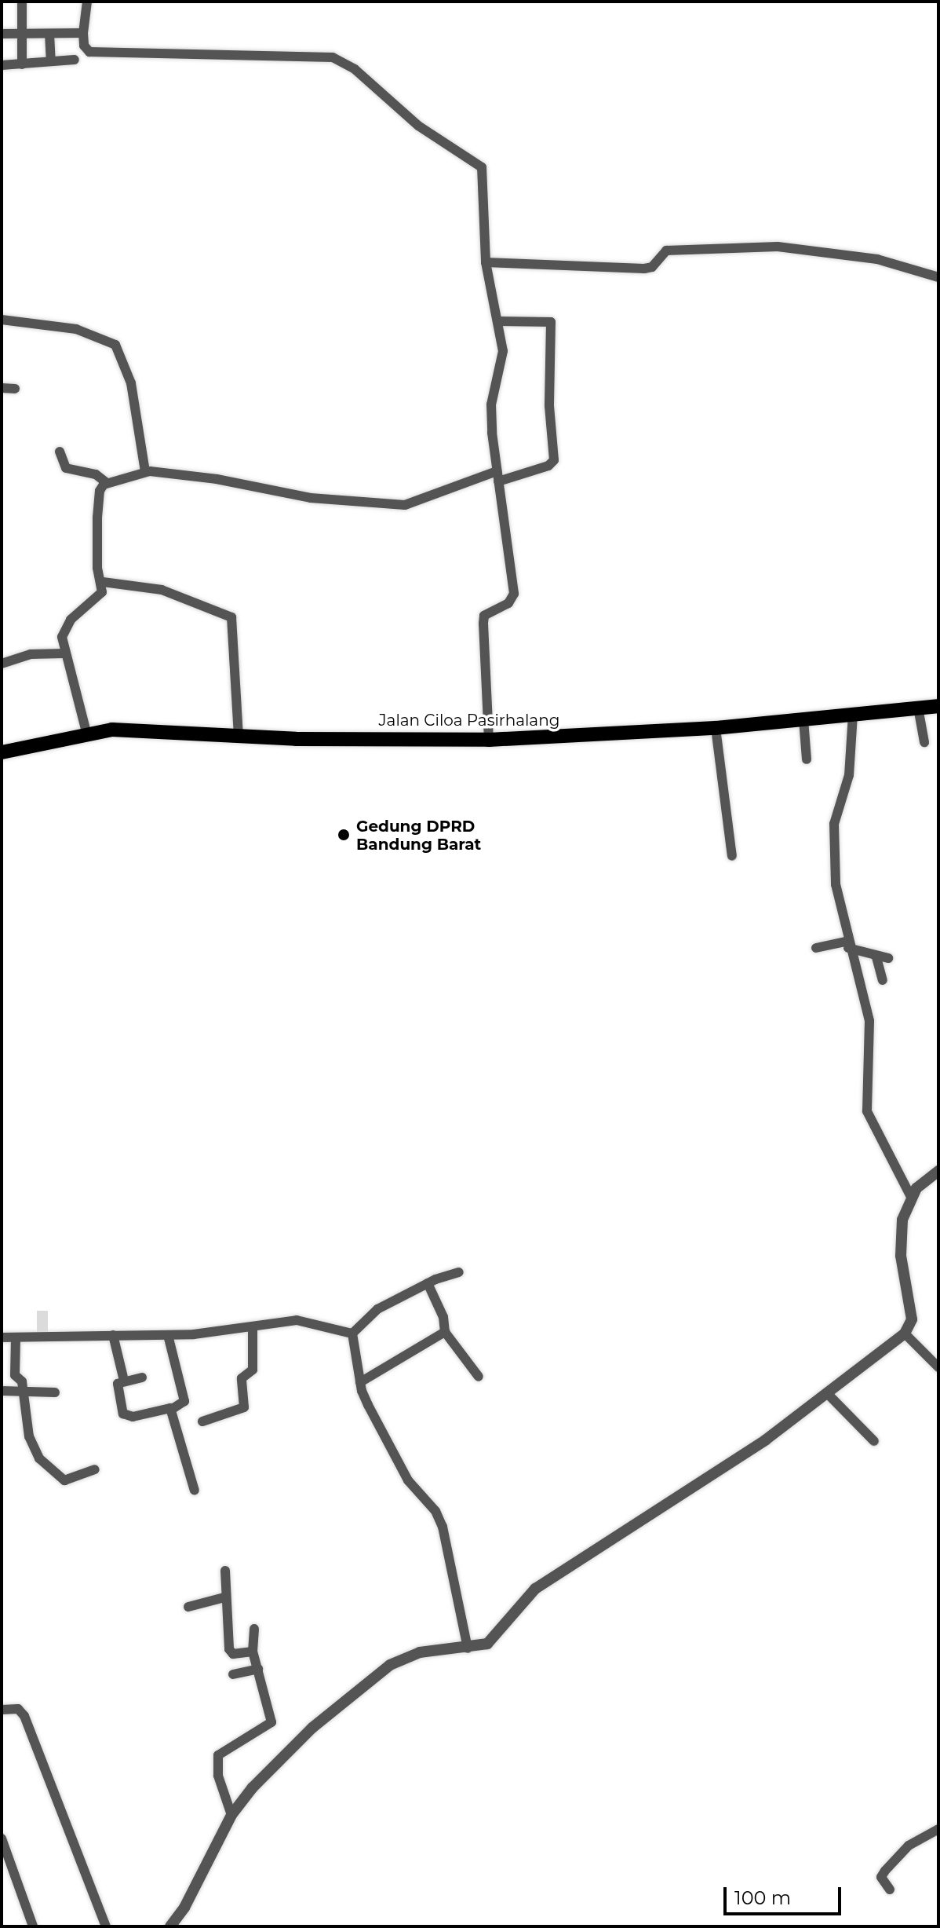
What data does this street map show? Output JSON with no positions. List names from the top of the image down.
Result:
{
  "streets": {
    "main road": ["Jalan Ciloa Pasirhalang"]
  },
  "places": ["Gedung DPRD Bandung Barat"],
  "scale_bar": "100 m"
}
